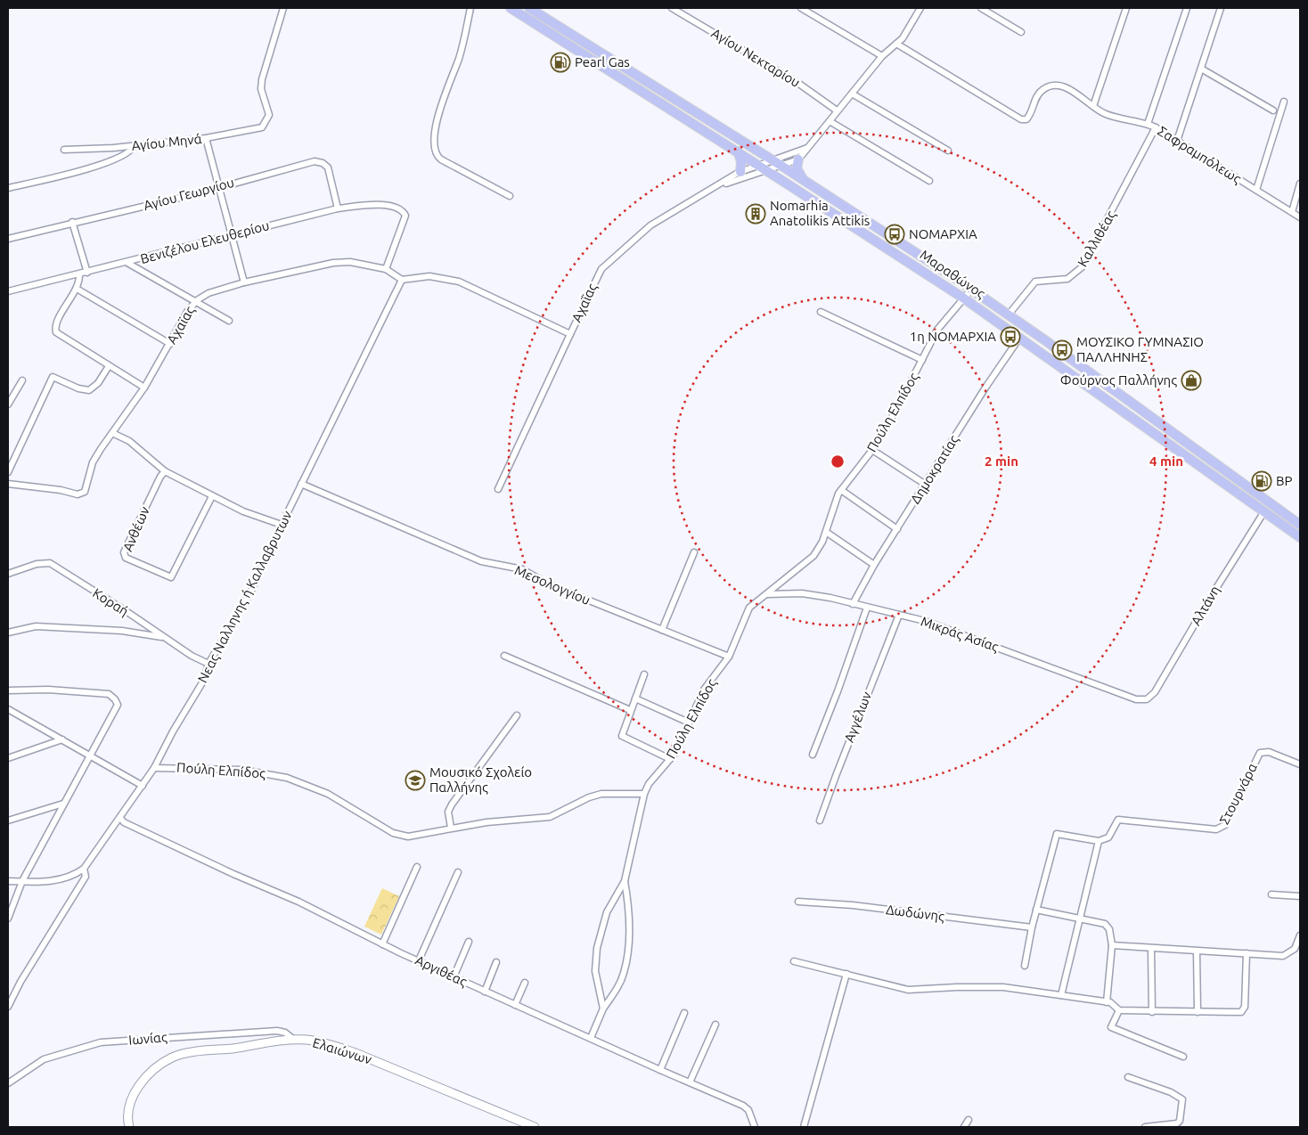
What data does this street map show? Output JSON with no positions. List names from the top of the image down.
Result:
{
  "streets": {
    "main road": ["Μαραθώνος", "Ελαιώνων"],
    "street": [
      "Αγίου Νεκταρίου",
      "Αγίου Μηνά",
      "Σαφραμπόλεως",
      "Αγίου Γεωργίου",
      "Καλλιθέας",
      "Βενιζέλου Ελευθερίου",
      "Αχαΐας",
      "Αχαϊας",
      "Πούλη Ελπίδος",
      "Δημοκρατίας",
      "Ανθέων",
      "Μεσολογγίου",
      "Νεας Nαλληνης ή Καλλαβρυτων",
      "Κοραή",
      "Αλτάνη",
      "Μικράς Ασίας",
      "Αγγέλων",
      "Στουρνάρα",
      "Δωδώνης",
      "Αργιθέας",
      "Ιωνίας"
    ]
  },
  "crossings": [
    ["Σαφραμπόλεως", "Καλλιθέας"],
    ["Αγίου Γεωργίου", "Βενιζέλου Ελευθερίου"],
    ["Καλλιθέας", "Μαραθώνος"],
    ["Βενιζέλου Ελευθερίου", "Αχαϊας"],
    ["Μαραθώνος", "Αχαΐας"],
    ["Μαραθώνος", "Πούλη Ελπίδος"],
    ["Μαραθώνος", "Δημοκρατίας"],
    ["Μαραθώνος", "Αλτάνη"],
    ["Αχαΐας", "Αχαϊας"],
    ["Αχαΐας", "Νεας Nαλληνης ή Καλλαβρυτων"],
    ["Αχαϊας", "Νεας Nαλληνης ή Καλλαβρυτων"],
    ["Πούλη Ελπίδος", "Μεσολογγίου"],
    ["Πούλη Ελπίδος", "Νεας Nαλληνης ή Καλλαβρυτων"],
    ["Πούλη Ελπίδος", "Μικράς Ασίας"],
    ["Δημοκρατίας", "Μικράς Ασίας"],
    ["Μεσολογγίου", "Νεας Nαλληνης ή Καλλαβρυτων"],
    ["Νεας Nαλληνης ή Καλλαβρυτων", "Κοραή"],
    ["Νεας Nαλληνης ή Καλλαβρυτων", "Αργιθέας"],
    ["Αλτάνη", "Μικράς Ασίας"],
    ["Μικράς Ασίας", "Αγγέλων"],
    ["Ιωνίας", "Ελαιώνων"]
  ],
  "places": {
    "fuel station": ["Pearl Gas", "BP"],
    "building": ["Nomarhia Anatolikis Attikis"],
    "bus stop": ["ΝΟΜΑΡΧΙΑ", "1η ΝΟΜΑΡΧΙΑ", "ΜΟΥΣΙΚΟ ΓΥΜΝΑΣΙΟ ΠΑΛΛΗΝΗΣ"],
    "shop": ["Φούρνος Παλλήνης"],
    "school or university": ["Μουσικό Σχολείο Παλλήνης"]
  },
  "rings": ["2 min", "4 min"]
}
